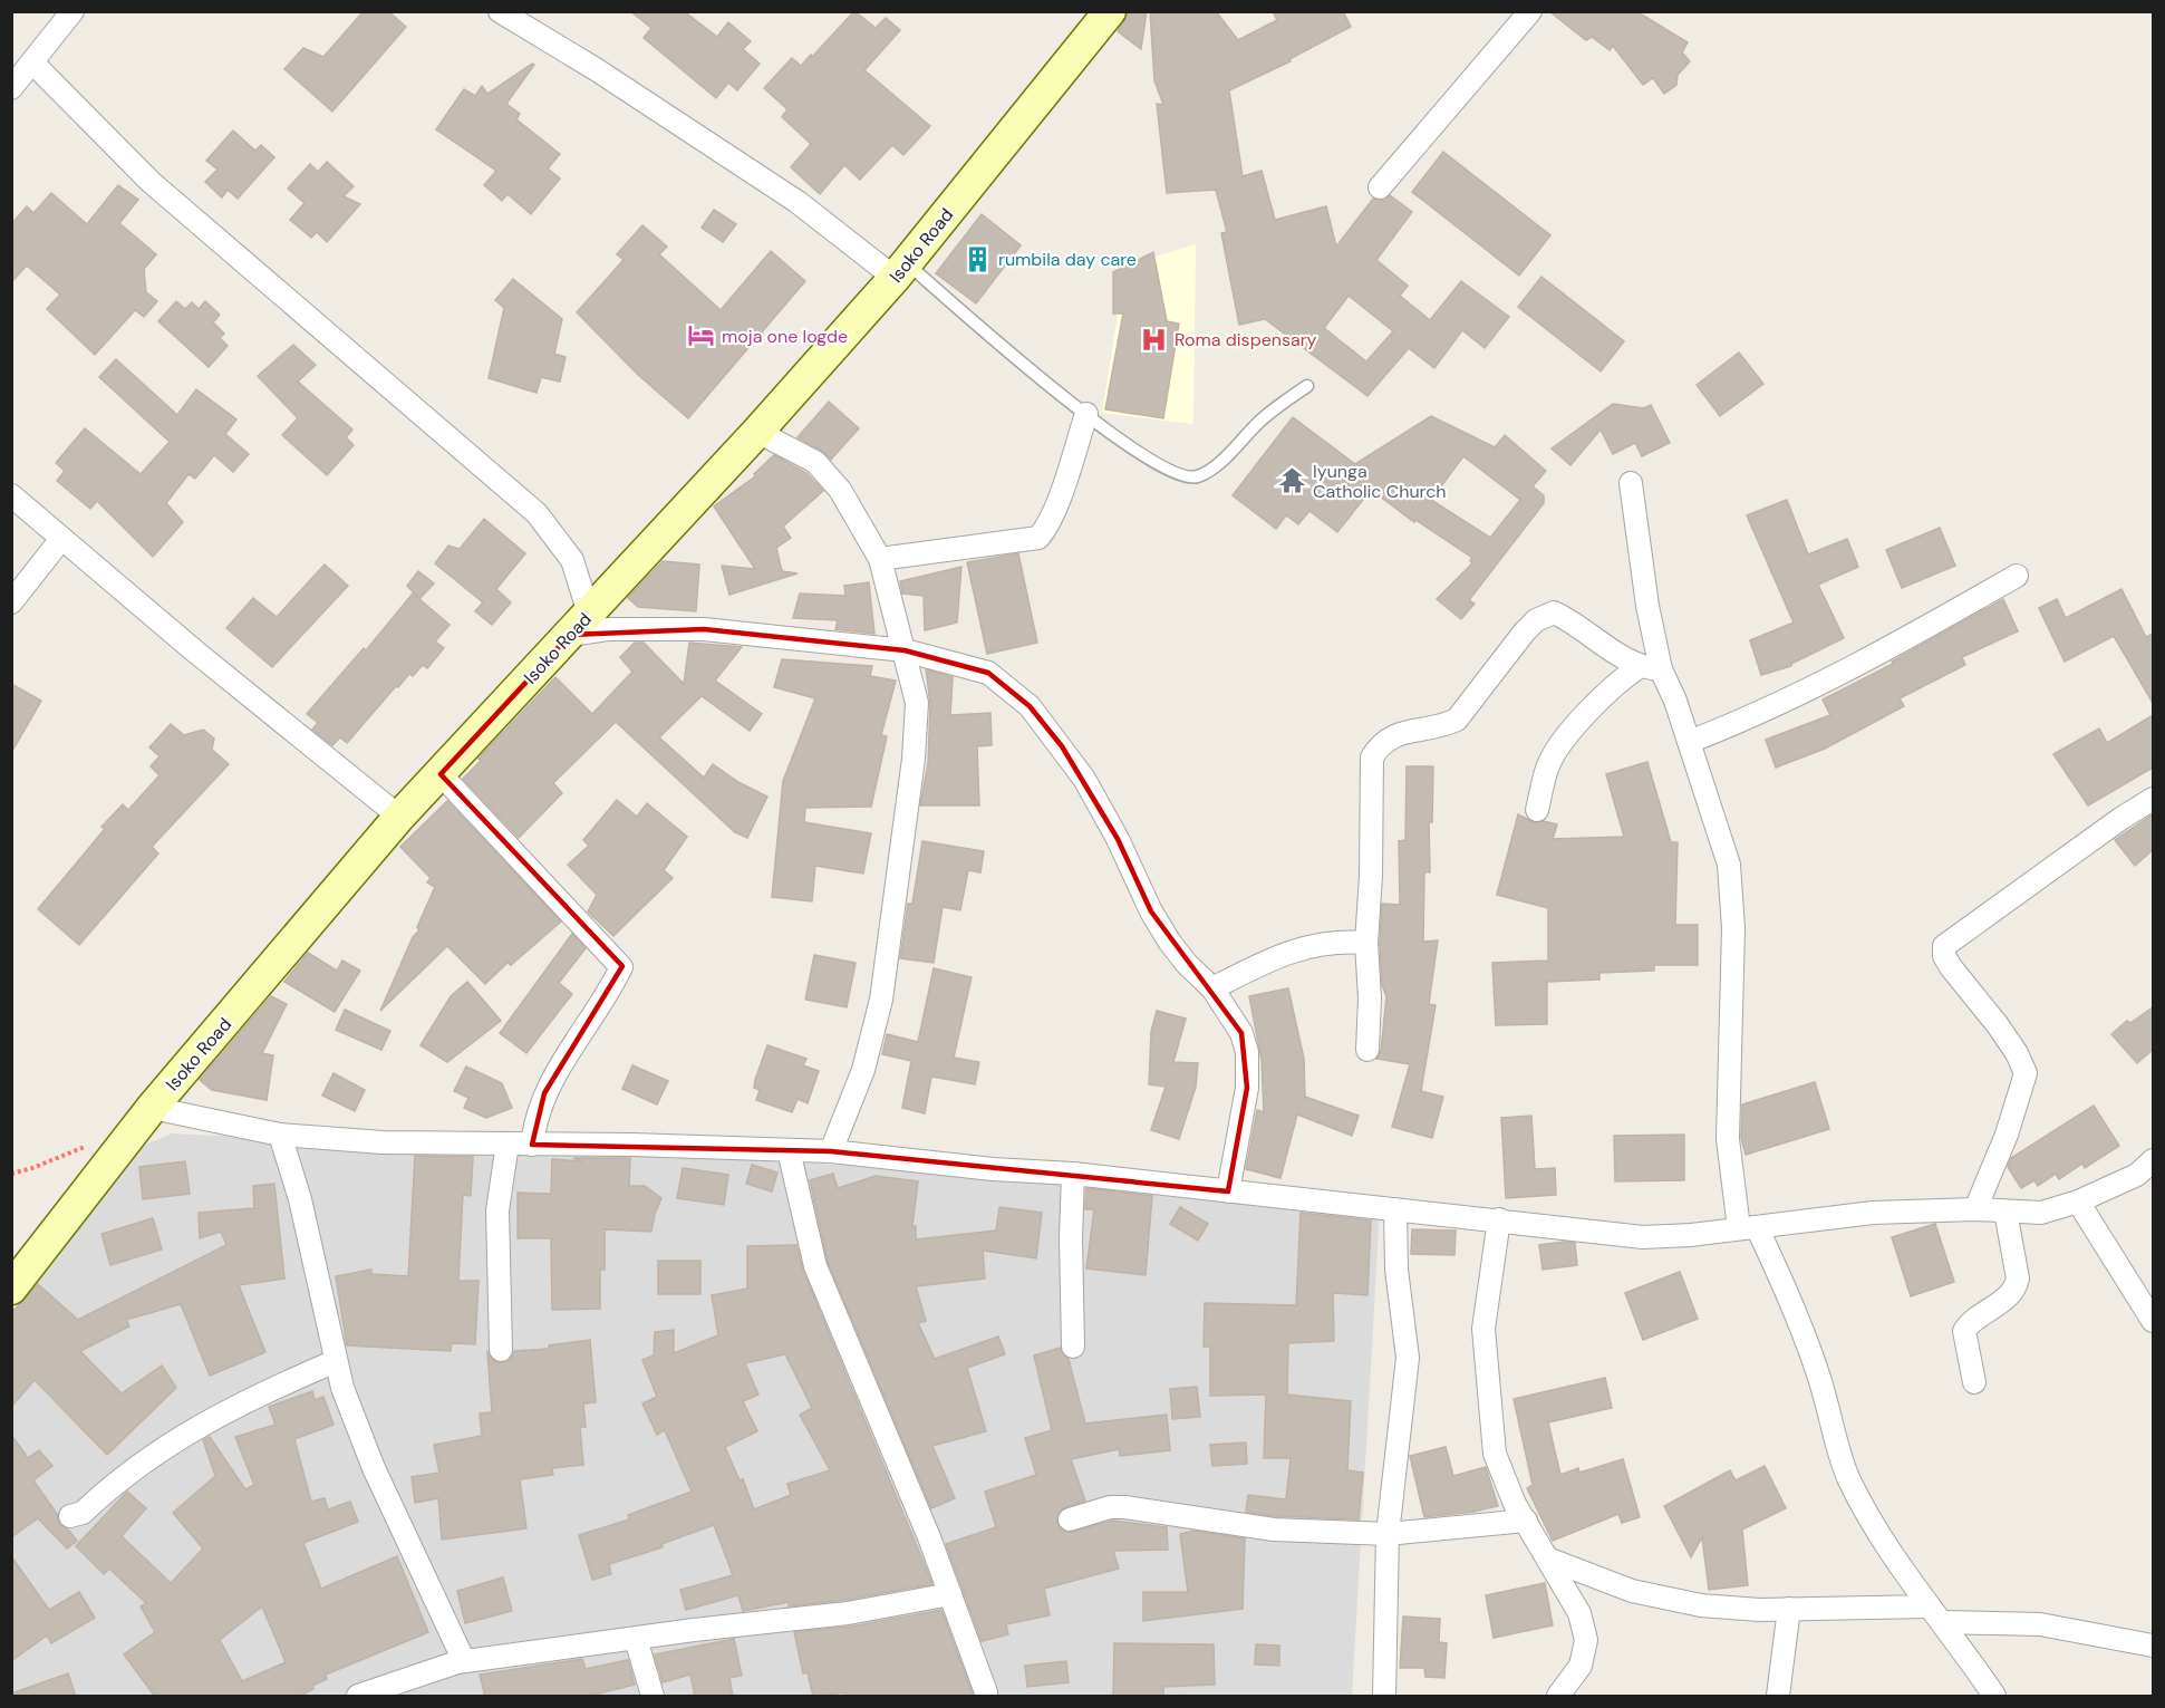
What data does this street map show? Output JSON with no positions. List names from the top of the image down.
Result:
{
  "streets": {
    "street": ["Isoko Road"]
  },
  "places": {
    "building": ["rumbila day care"],
    "hotel": ["moja one logde"],
    "hospital": ["Roma dispensary"],
    "temple": ["Iyunga Catholic Church"]
  }
}
